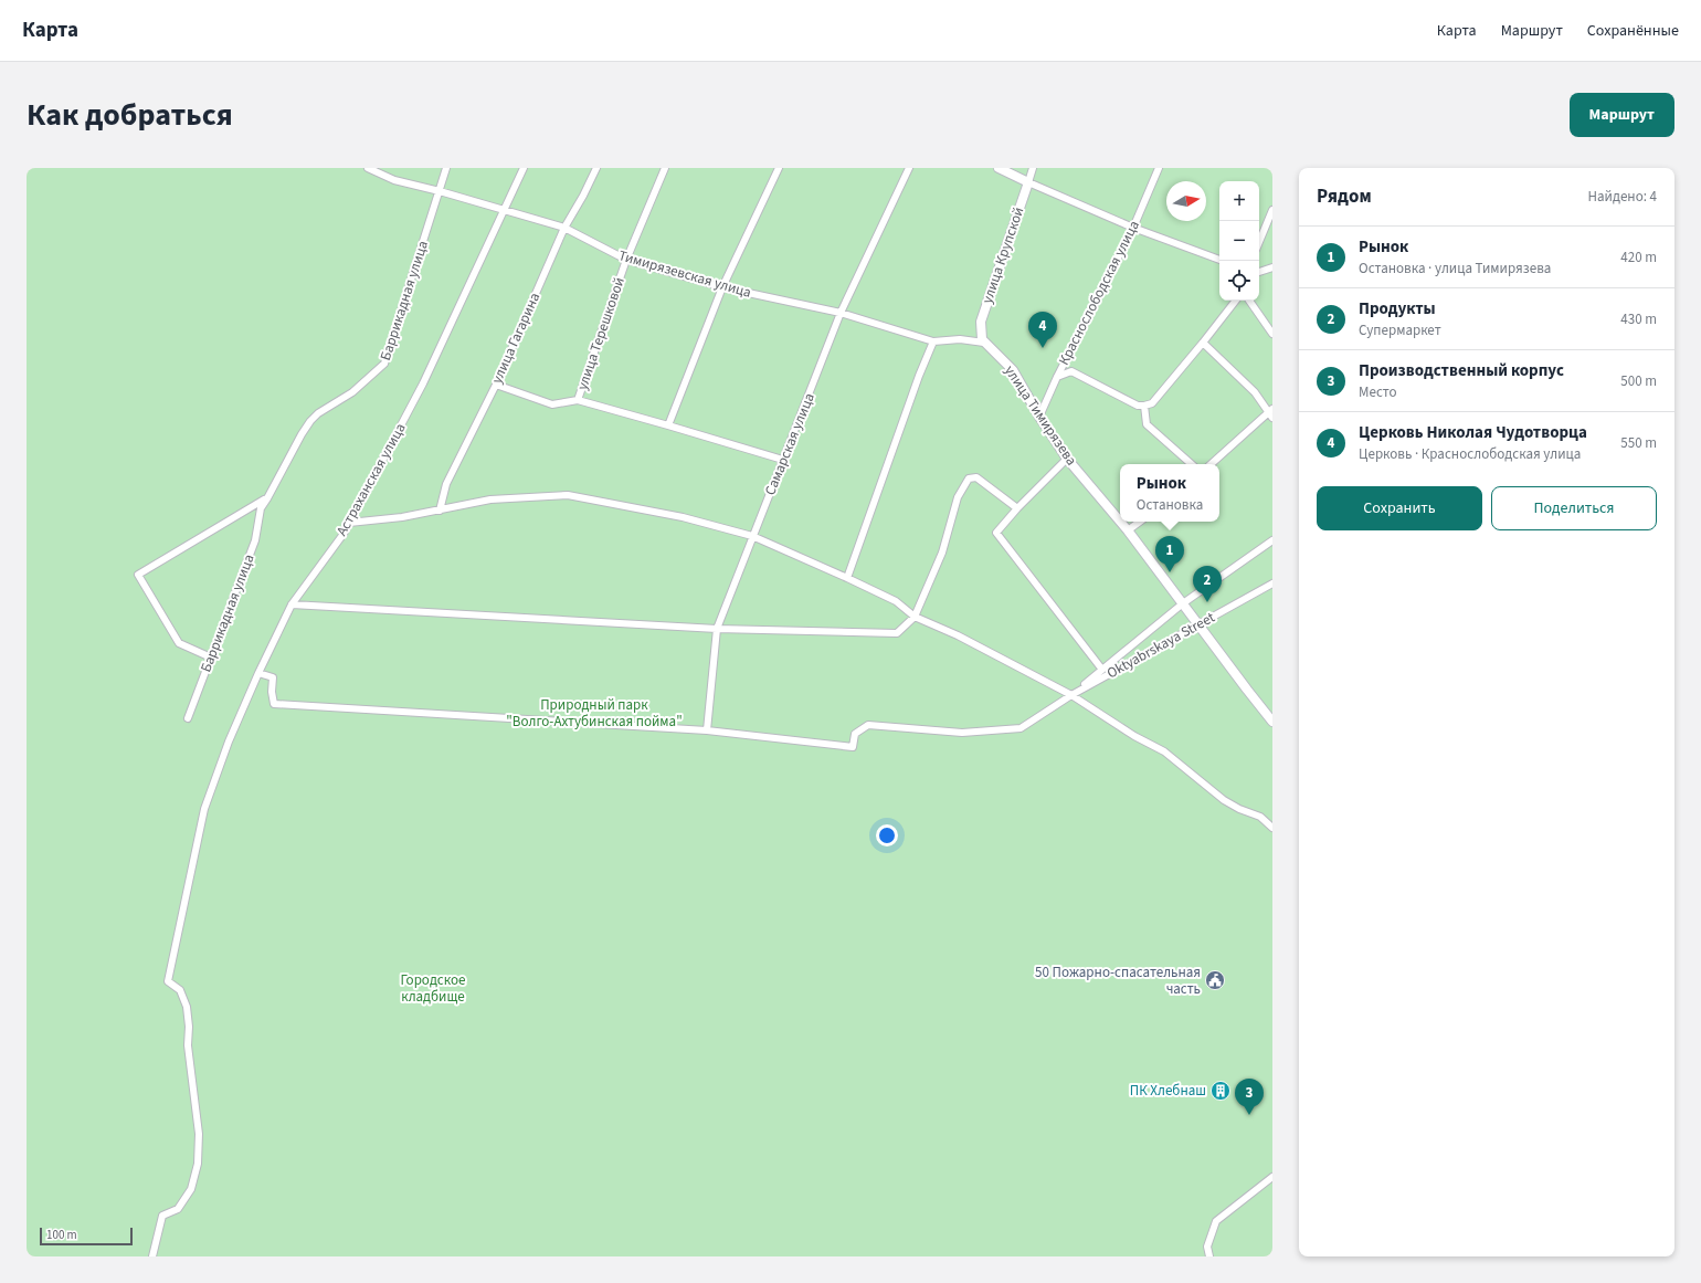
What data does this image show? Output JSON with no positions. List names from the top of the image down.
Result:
{
  "streets": {
    "street": [
      "улица Крупской",
      "Тимирязевская улица",
      "Краснослободская улица",
      "Баррикадная улица",
      "улица Терешковой",
      "улица Гагарина",
      "улица Тимирязева",
      "Самарская улица",
      "Астраханская улица",
      "Oktyabrskaya Street"
    ]
  },
  "crossings": [
    ["улица Крупской", "Тимирязевская улица"],
    ["улица Крупской", "улица Тимирязева"],
    ["Тимирязевская улица", "Баррикадная улица"],
    ["Тимирязевская улица", "улица Терешковой"],
    ["Тимирязевская улица", "улица Гагарина"],
    ["Тимирязевская улица", "улица Тимирязева"],
    ["Тимирязевская улица", "Самарская улица"],
    ["Тимирязевская улица", "Астраханская улица"],
    ["Краснослободская улица", "улица Тимирязева"],
    ["улица Тимирязева", "Oktyabrskaya Street"]
  ],
  "parks": ["Природный парк \"Волго-Ахтубинская пойма\"", "Городское кладбище"],
  "places": {
    "public building": ["50 Пожарно-спасательная часть"],
    "building": ["ПК Хлебнаш"]
  },
  "scale_bar": "100 m",
  "north": "right",
  "page": {
    "header": "Карта",
    "nav": ["Карта", "Маршрут", "Сохранённые"],
    "title": "Как добраться",
    "buttons": [
      "Маршрут",
      ["Сохранить", "Поделиться"]
    ],
    "heading": ["Рядом", "Найдено: 4"],
    "map_buttons": ["+", "−"],
    "list": [
      {
        "mark": "1",
        "name": "Рынок",
        "note": "Остановка · улица Тимирязева",
        "value": "420 m"
      },
      {
        "mark": "2",
        "name": "Продукты",
        "note": "Супермаркет",
        "value": "430 m"
      },
      {
        "mark": "3",
        "name": "Производственный корпус",
        "note": "Место",
        "value": "500 m"
      },
      {
        "mark": "4",
        "name": "Церковь Николая Чудотворца",
        "note": "Церковь · Краснослободская улица",
        "value": "550 m"
      }
    ],
    "pins": [
      "4",
      "1",
      "2",
      "3"
    ],
    "popup": ["Рынок", "Остановка"],
    "scale": "100 m"
  }
}
